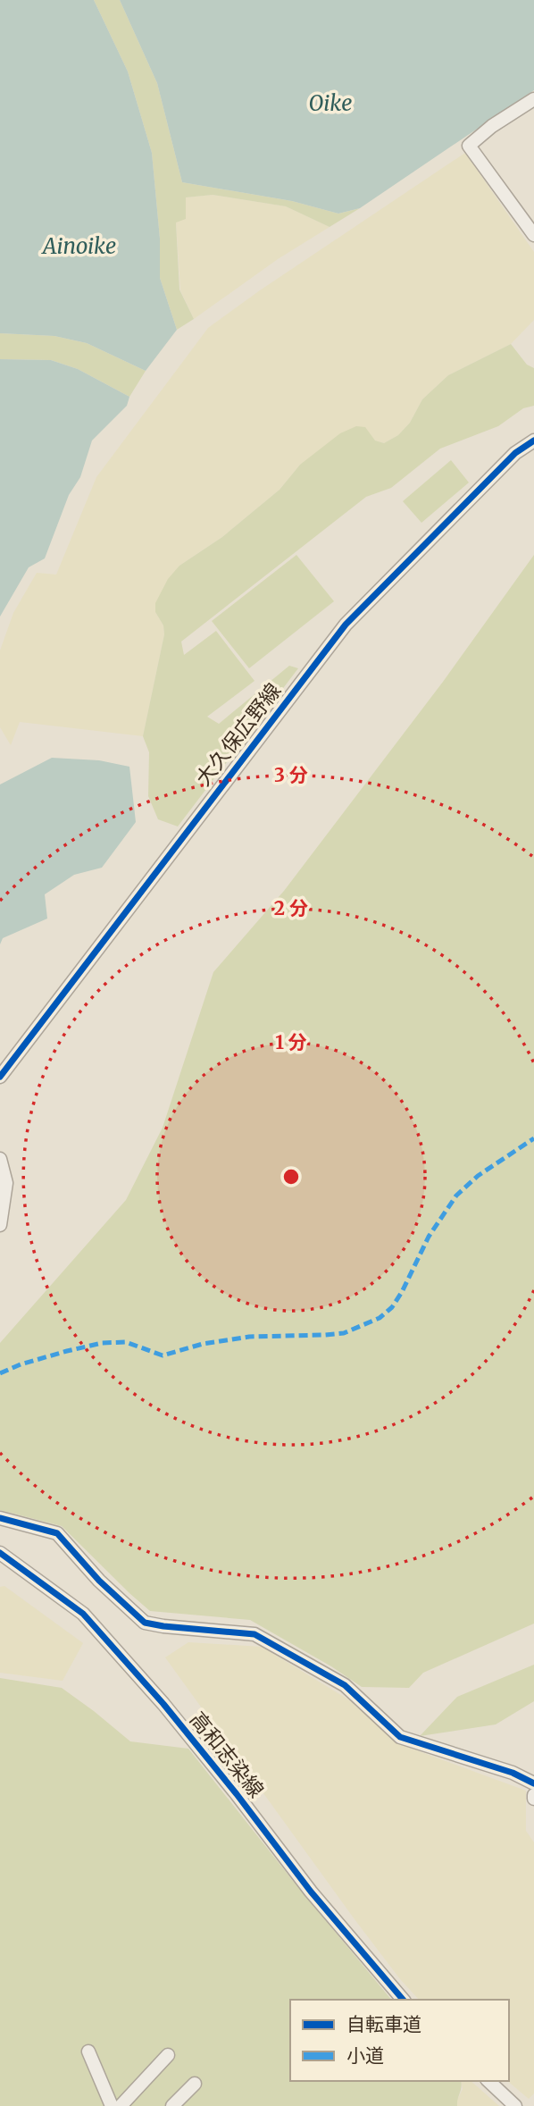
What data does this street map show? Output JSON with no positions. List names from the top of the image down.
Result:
{
  "streets": {
    "street": ["大久保広野線", "高和志染線"]
  },
  "water": ["Oike", "Ainoike"],
  "legend": ["自転車道", "小道"],
  "rings": ["3 分", "2 分", "1 分"]
}
